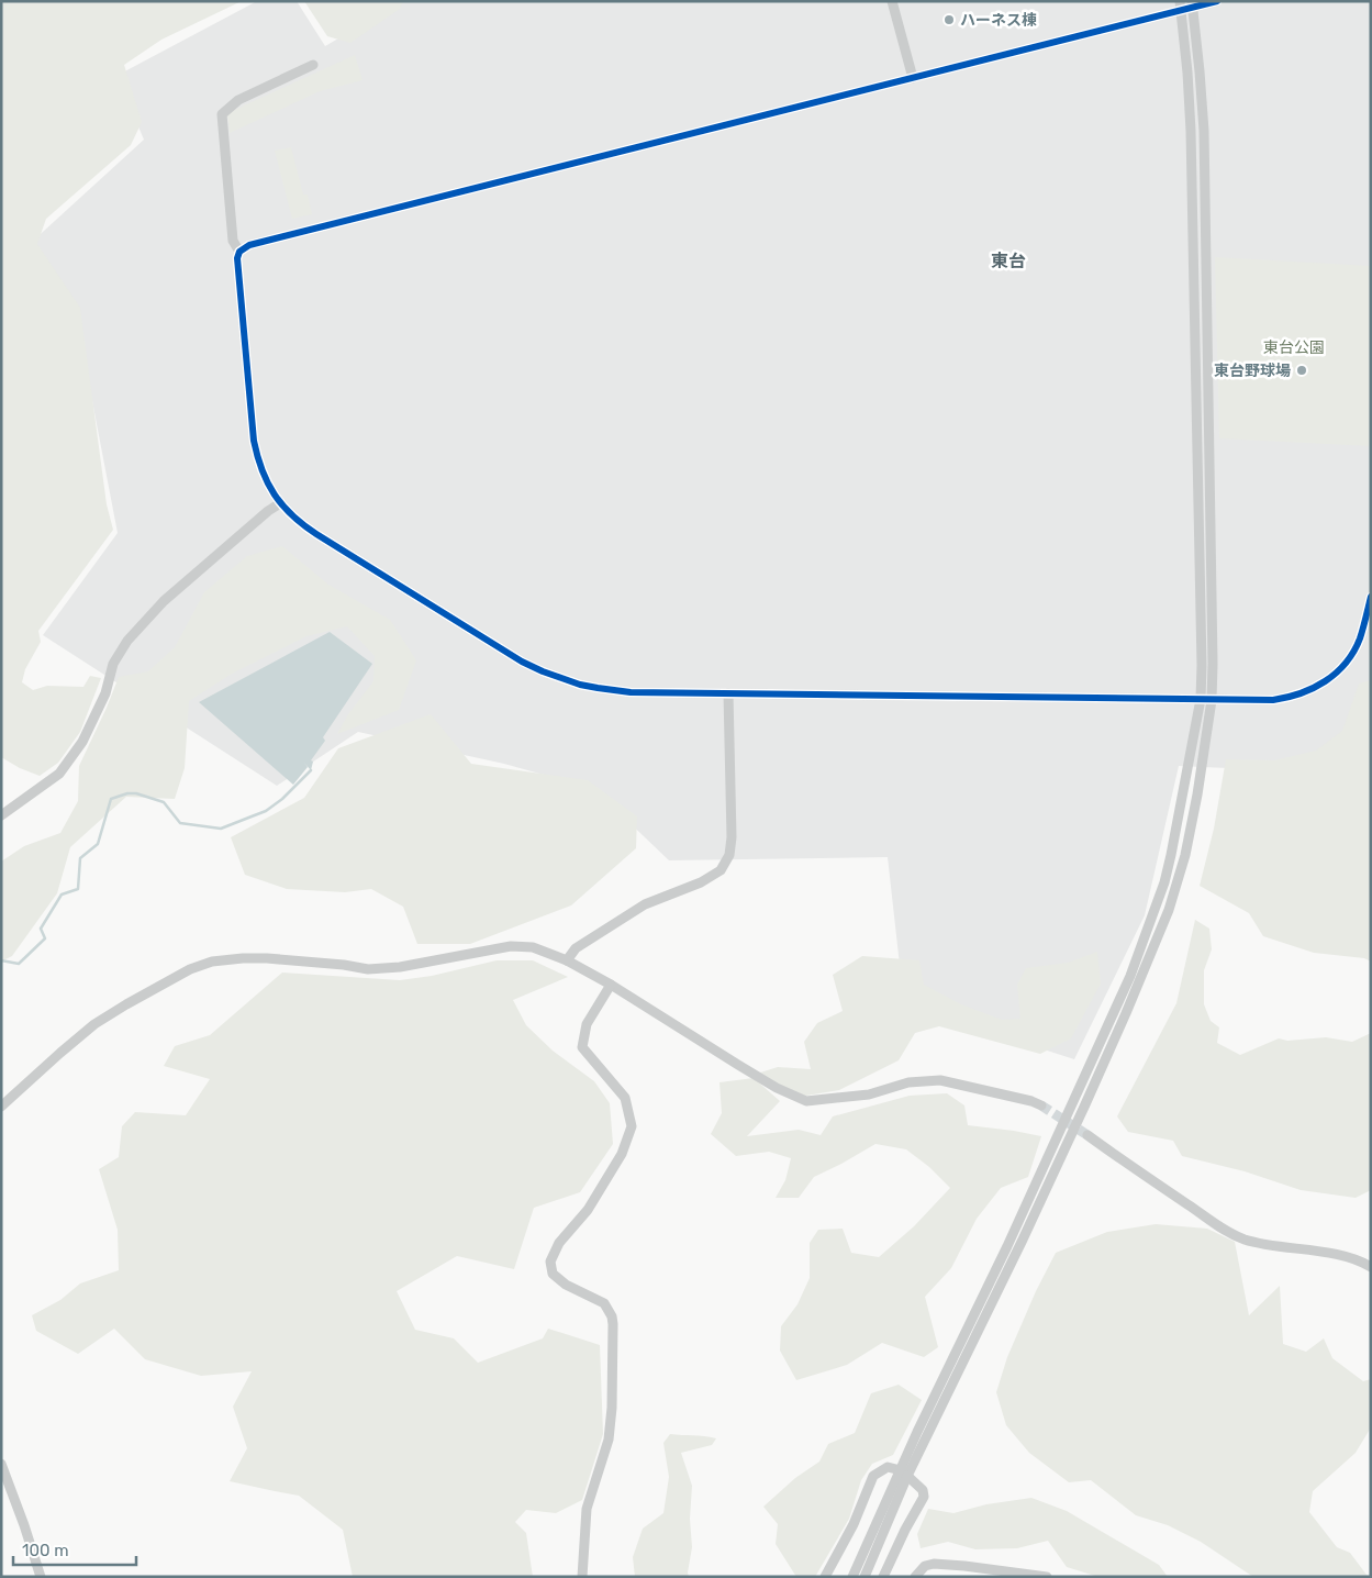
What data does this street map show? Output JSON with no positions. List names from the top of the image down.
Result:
{
  "districts": ["東台"],
  "parks": ["東台公園"],
  "places": ["ハーネス棟", "東台野球場"],
  "scale_bar": "100 m"
}
